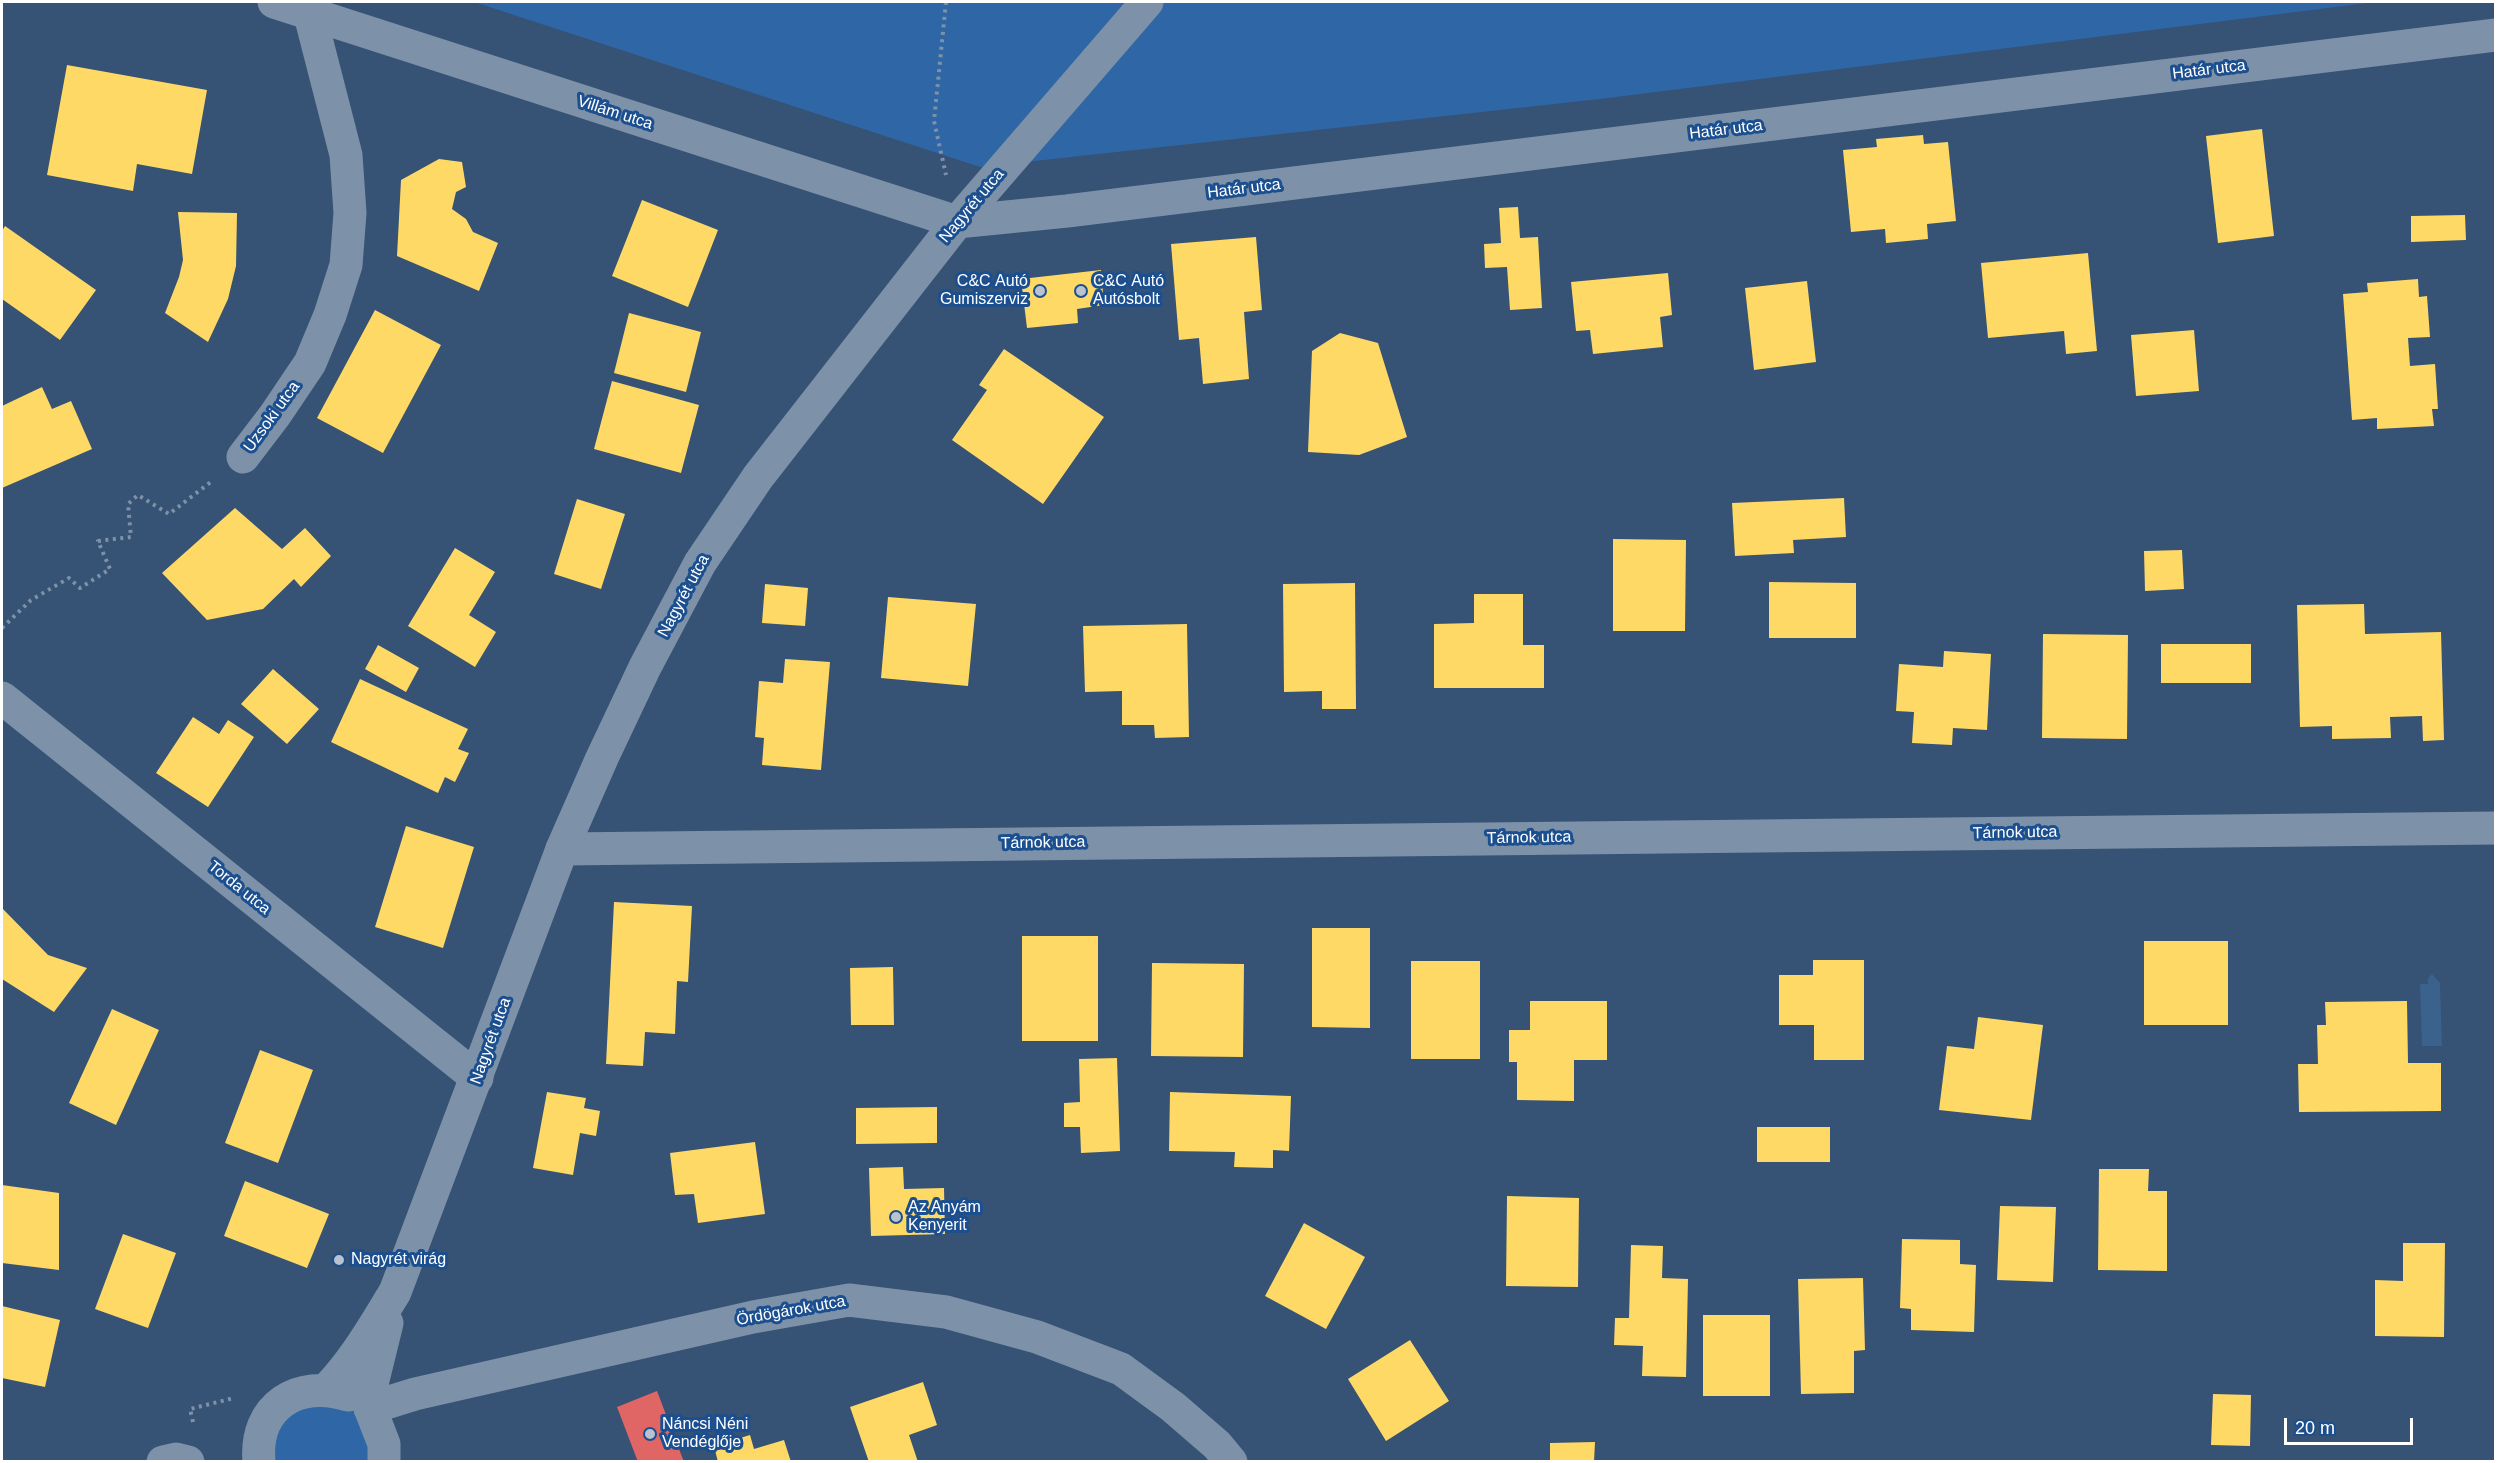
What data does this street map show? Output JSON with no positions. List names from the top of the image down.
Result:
{
  "streets": {
    "street": [
      "Határ utca",
      "Villám utca",
      "Nagyrét utca",
      "Uzsoki utca",
      "Tárnok utca",
      "Torda utca",
      "Ördögárok utca"
    ]
  },
  "crossings": [
    ["Határ utca", "Villám utca"],
    ["Határ utca", "Nagyrét utca"],
    ["Villám utca", "Nagyrét utca"],
    ["Villám utca", "Uzsoki utca"],
    ["Nagyrét utca", "Tárnok utca"],
    ["Nagyrét utca", "Torda utca"],
    ["Nagyrét utca", "Ördögárok utca"]
  ],
  "places": [
    "C&C Autó Gumiszerviz",
    "C&C Autó Autósbolt",
    "Az Anyám Kenyerit",
    "Nagyrét virág",
    "Náncsi Néni Vendéglője"
  ],
  "scale_bar": "20 m"
}
